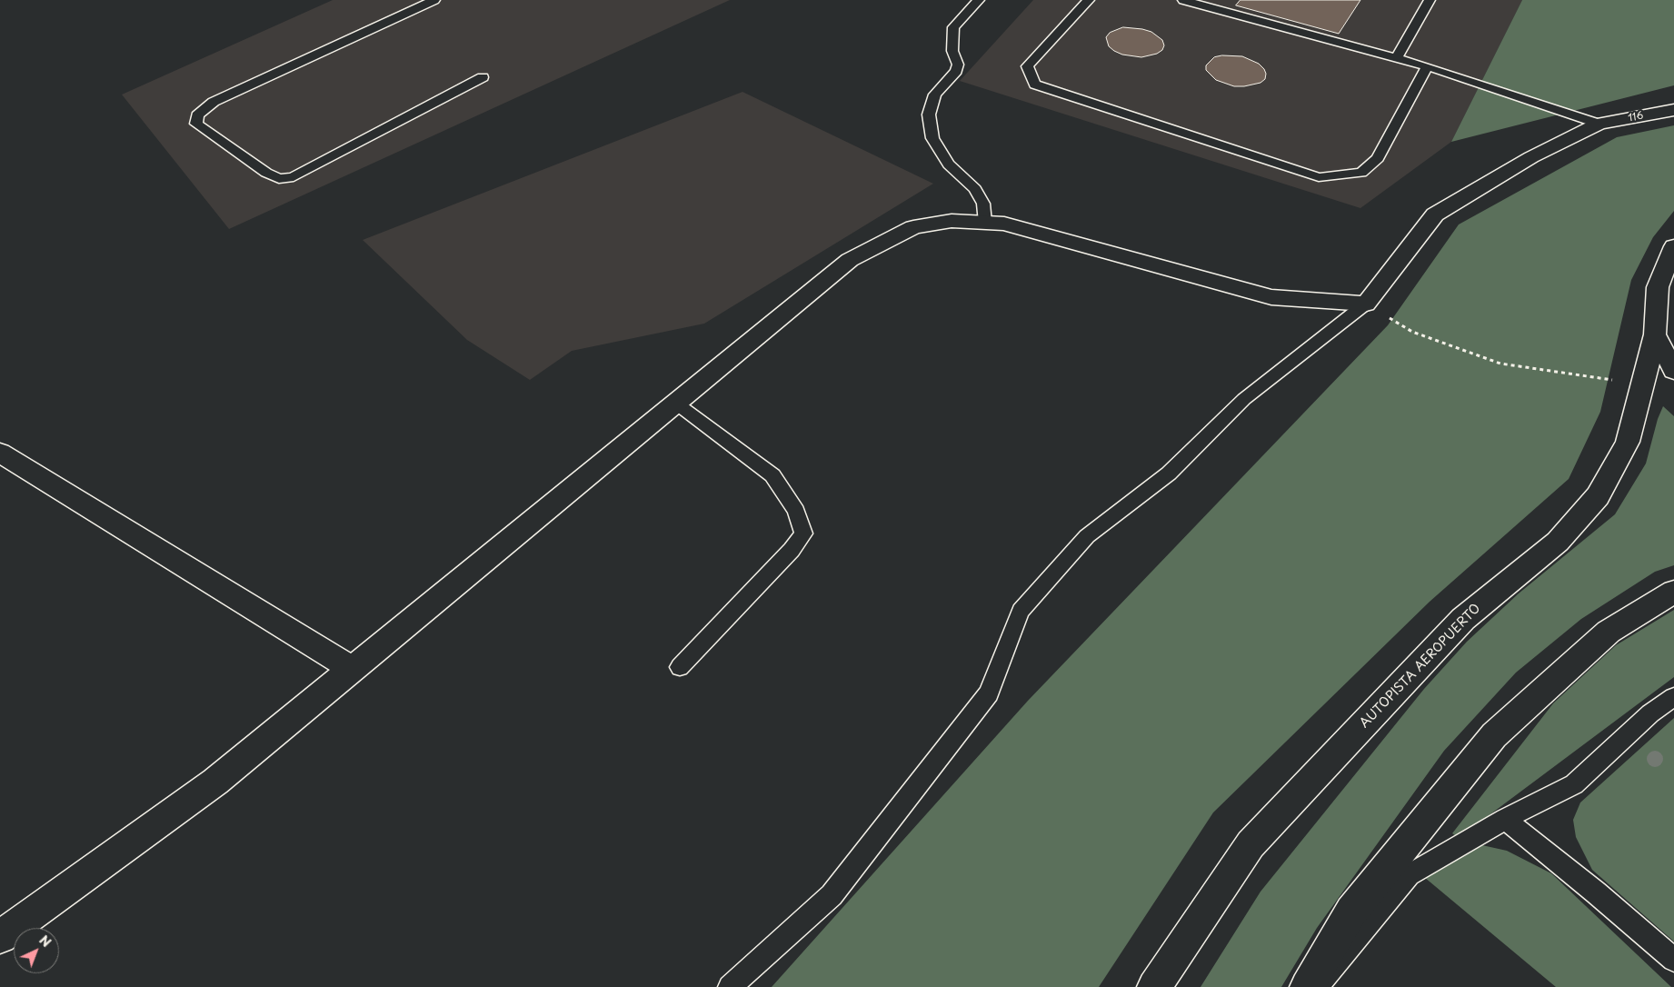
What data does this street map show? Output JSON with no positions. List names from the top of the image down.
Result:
{
  "streets": {
    "main road": ["116", "AUTOPISTA AEROPUERTO"]
  },
  "north": "top right"
}
